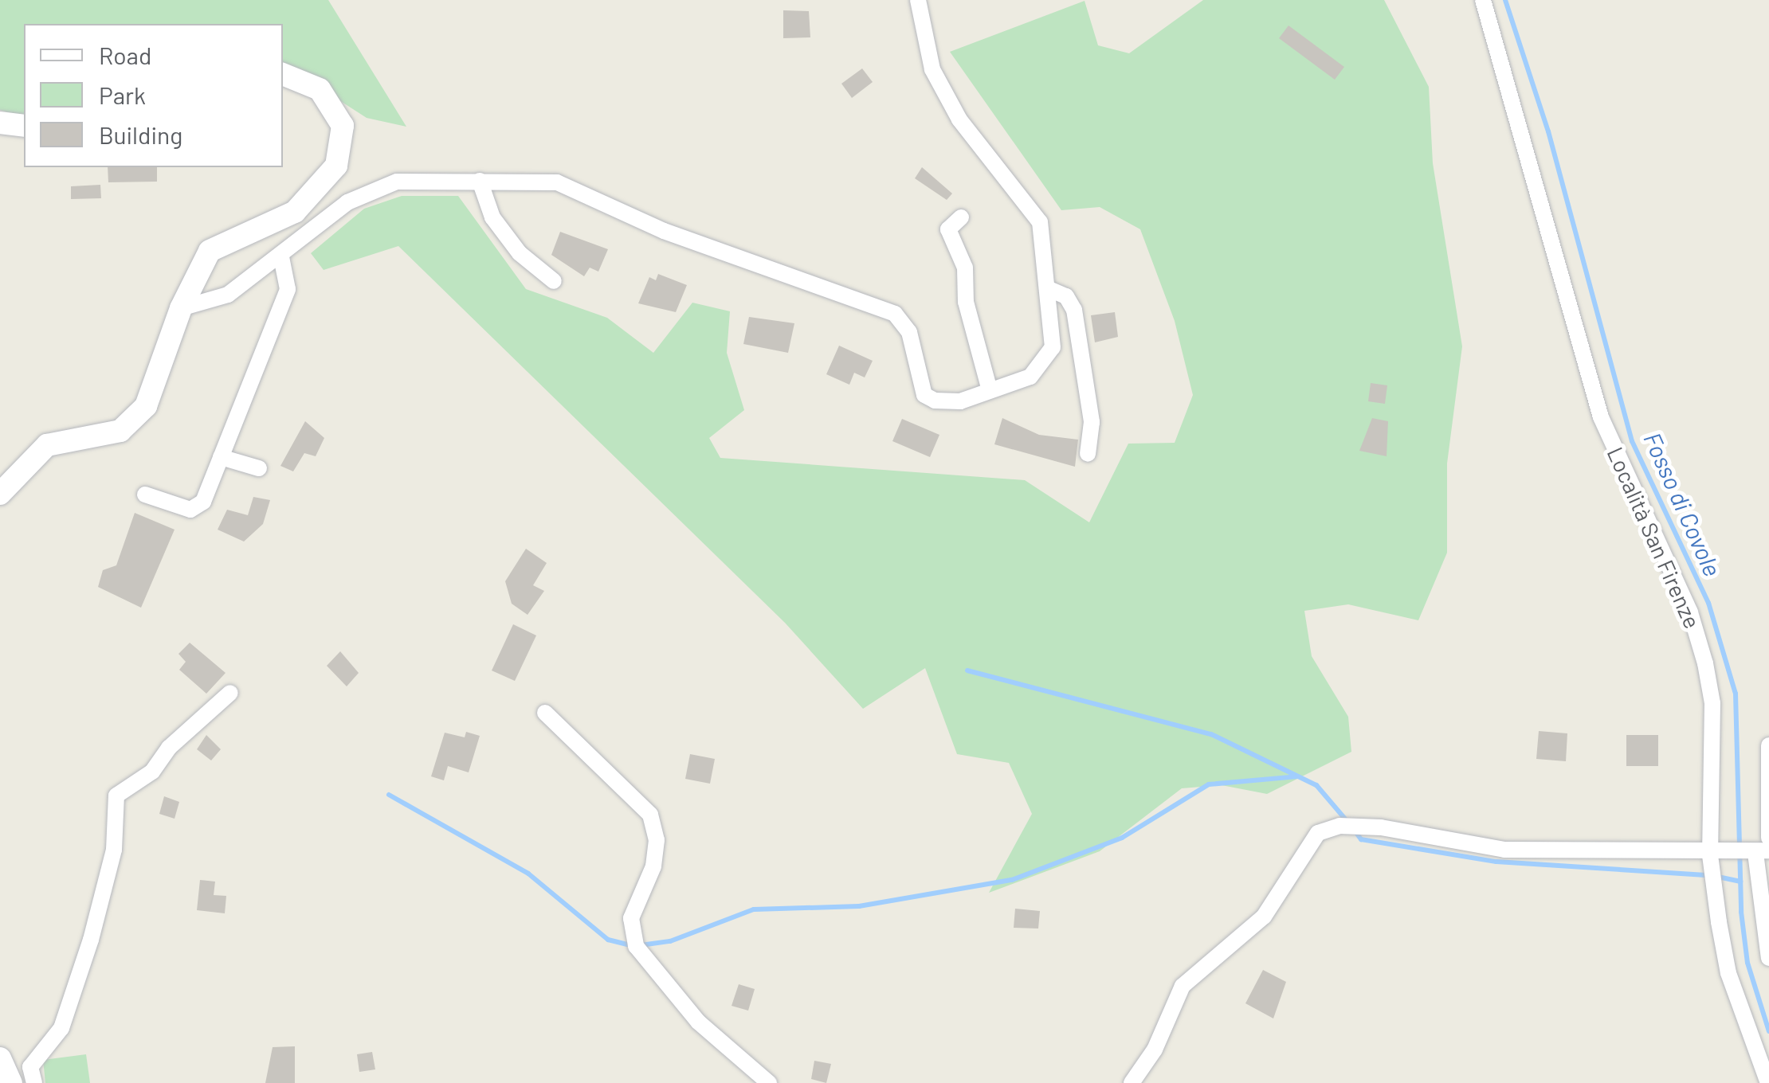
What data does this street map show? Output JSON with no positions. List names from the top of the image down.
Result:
{
  "streets": {
    "street": ["Località San Firenze"]
  },
  "water": ["Fosso di Covole"],
  "legend": ["Road", "Park", "Building"]
}
